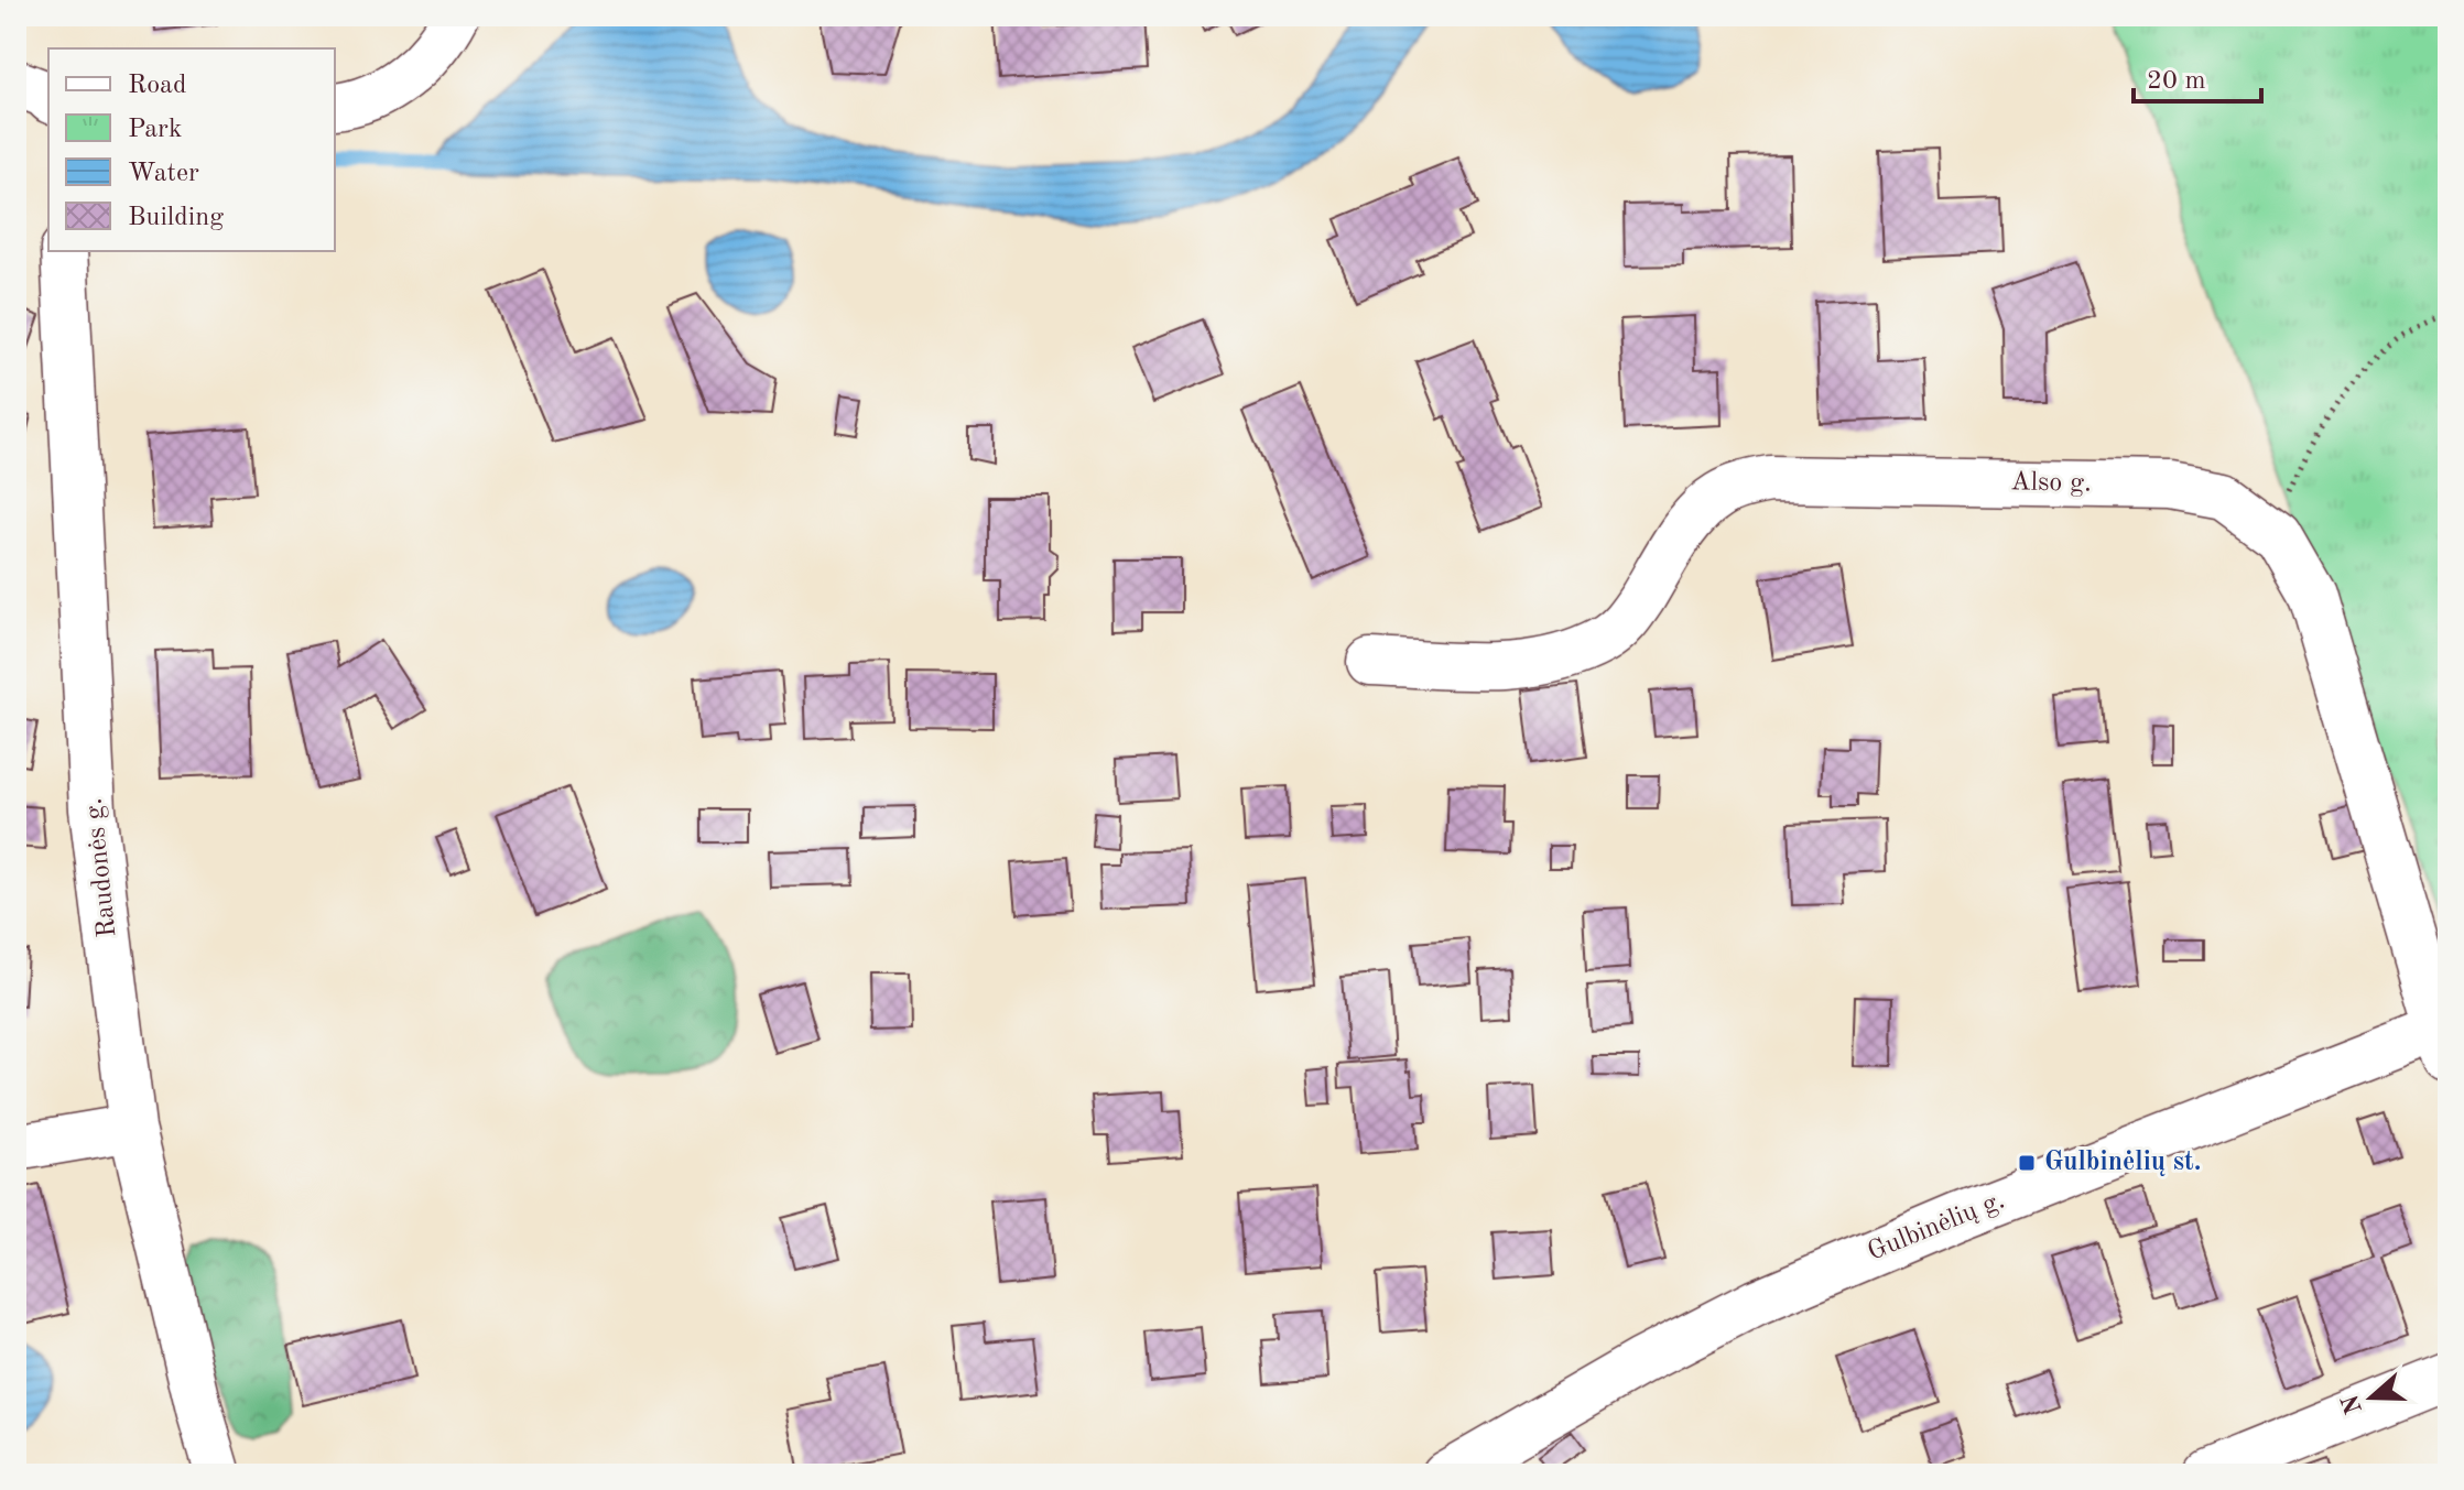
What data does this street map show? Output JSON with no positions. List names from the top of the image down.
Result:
{
  "streets": {
    "street": ["Also g.", "Raudonės g.", "Gulbinėlių g."]
  },
  "crossings": [
    ["Also g.", "Gulbinėlių g."]
  ],
  "places": {
    "transit": ["Gulbinėlių st."]
  },
  "legend": [
    "Road",
    "Park",
    "Water",
    "Building"
  ],
  "scale_bar": "20 m",
  "north": "left"
}
